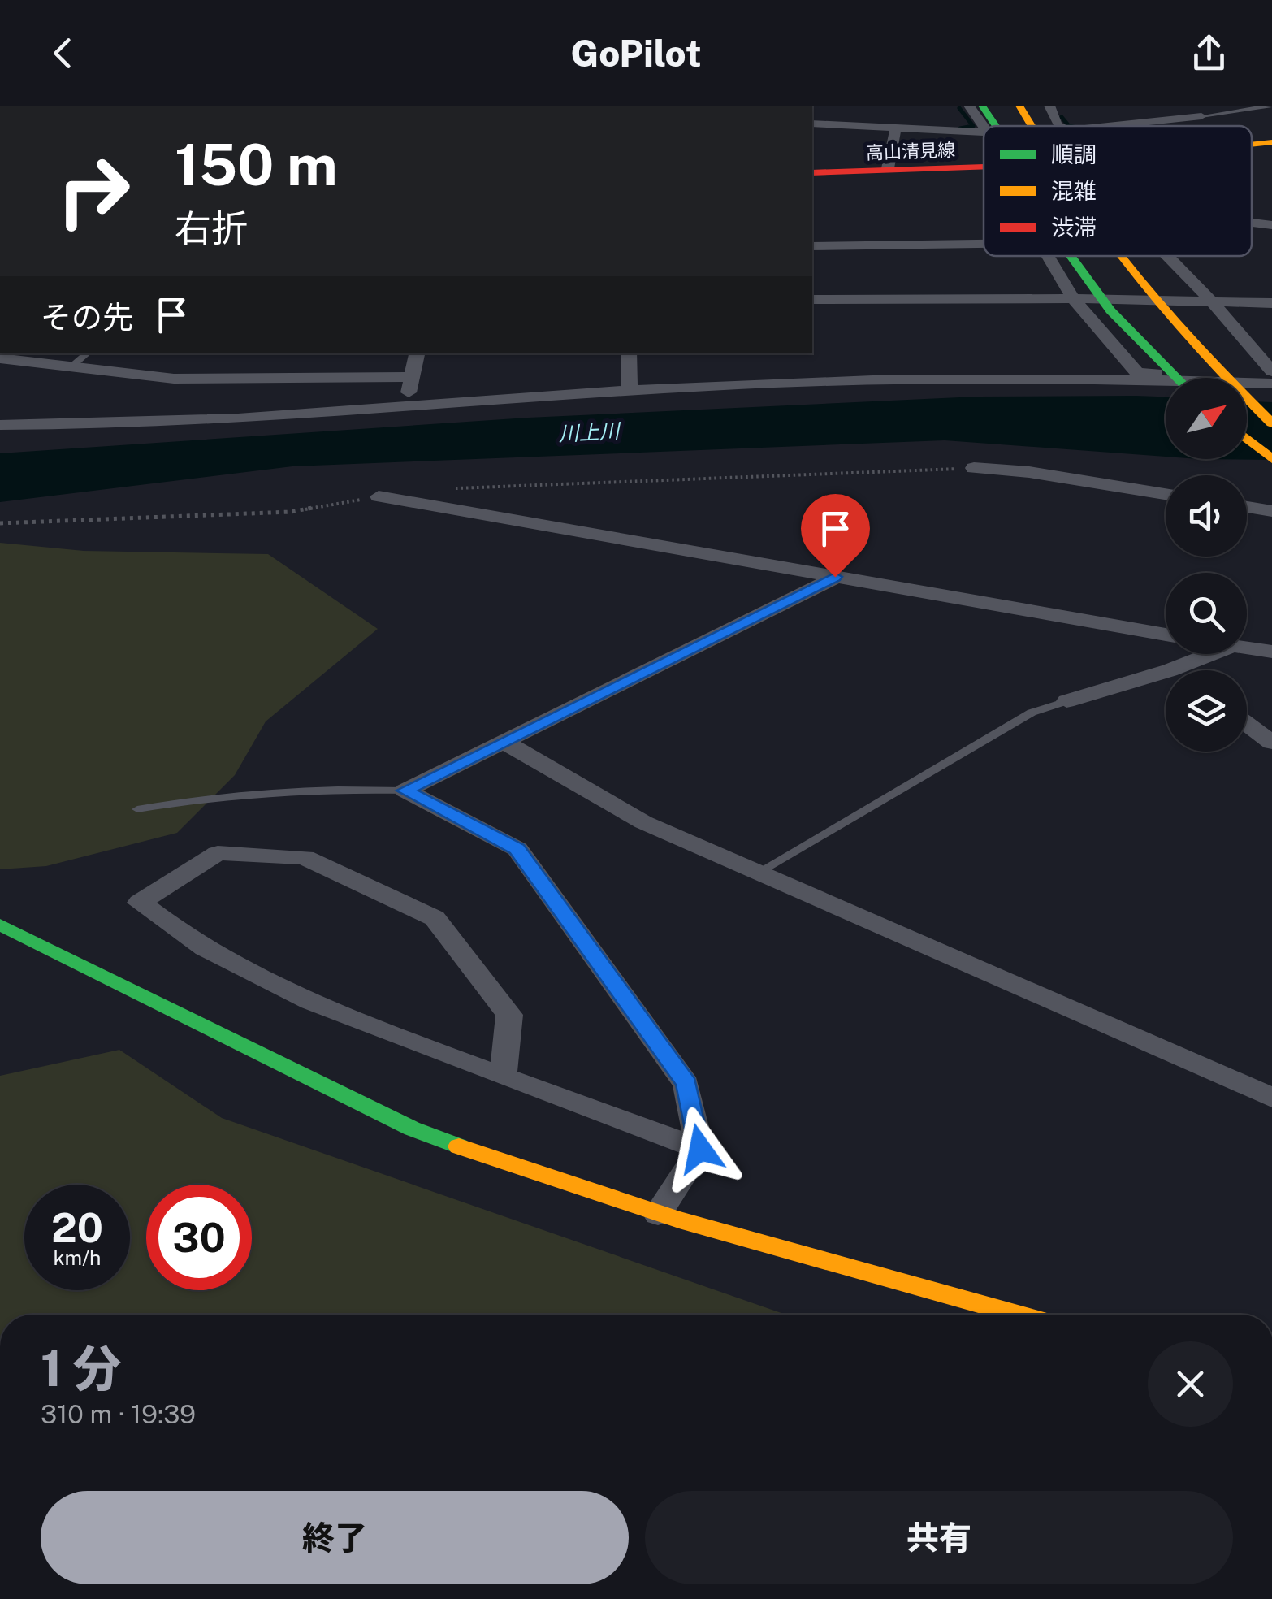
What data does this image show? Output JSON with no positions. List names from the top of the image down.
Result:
{
  "streets": {
    "main road": ["高山清見線"]
  },
  "water": ["川上川"],
  "legend": ["順調", "混雑", "渋滞"],
  "north": "top right",
  "page": {
    "header": "GoPilot",
    "turn": ["150 m", "右折"],
    "then": "その先",
    "speed": "20 km/h",
    "limit": "30",
    "heading": ["1 分", "310 m · 19:39"],
    "buttons": ["終了", "共有"]
  }
}
